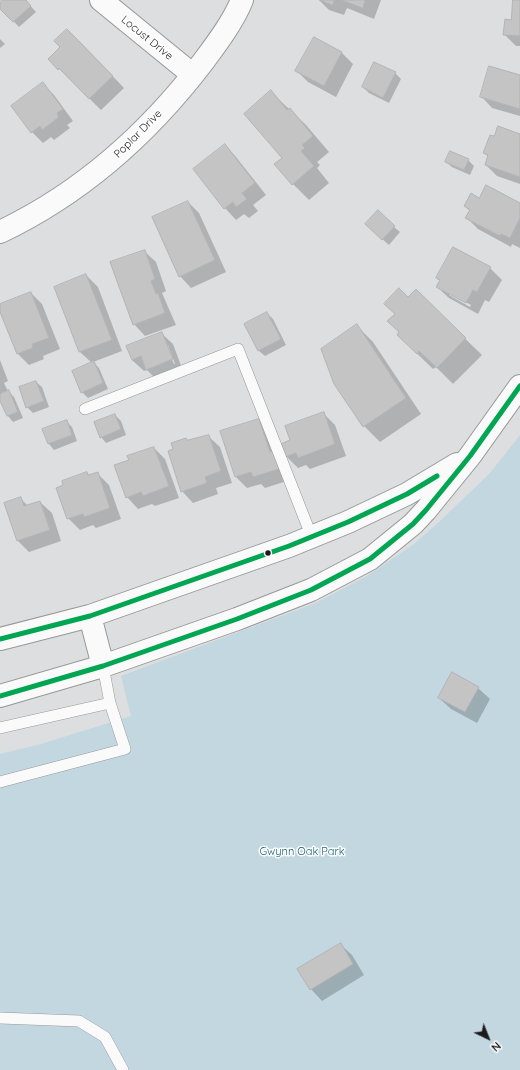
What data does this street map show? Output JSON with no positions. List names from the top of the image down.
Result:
{
  "streets": {
    "main road": ["Locust Drive", "Poplar Drive"]
  },
  "crossings": [
    ["Locust Drive", "Poplar Drive"]
  ],
  "parks": ["Gwynn Oak Park"],
  "north": "bottom right"
}
